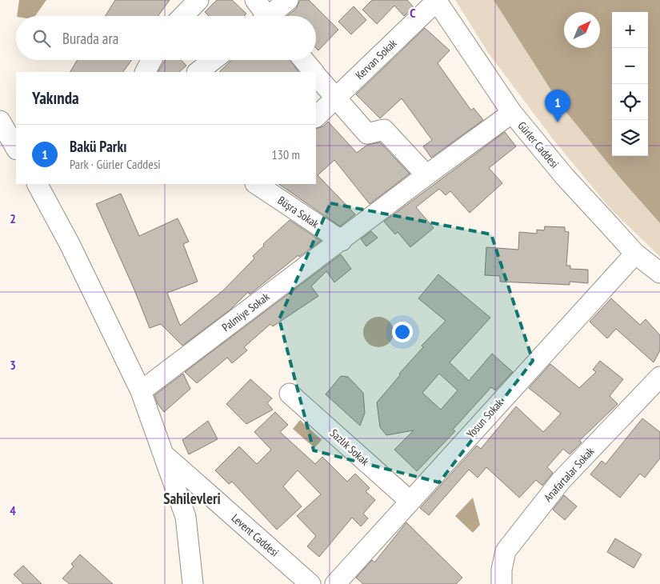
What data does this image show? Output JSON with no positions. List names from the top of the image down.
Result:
{
  "streets": {
    "street": [
      "Kervan Sokak",
      "Gürler Caddesi",
      "Büşra Sokak",
      "Palmiye Sokak",
      "Yosun Sokak",
      "Sazlık Sokak",
      "Anafartalar Sokak",
      "Levent Caddesi"
    ]
  },
  "crossings": [
    ["Kervan Sokak", "Gürler Caddesi"],
    ["Gürler Caddesi", "Palmiye Sokak"],
    ["Gürler Caddesi", "Yosun Sokak"],
    ["Büşra Sokak", "Palmiye Sokak"],
    ["Yosun Sokak", "Sazlık Sokak"]
  ],
  "districts": ["Sahilevleri"],
  "north": "top right",
  "page": {
    "map_buttons": ["+", "−"],
    "search": "Burada ara",
    "heading": "Yakında",
    "pins": "1",
    "list": [
      {
        "mark": "1",
        "name": "Bakü Parkı",
        "note": "Park · Gürler Caddesi",
        "value": "130 m"
      }
    ]
  },
  "grid": {
    "columns": ["C"],
    "rows": ["2", "3", "4"]
  }
}
